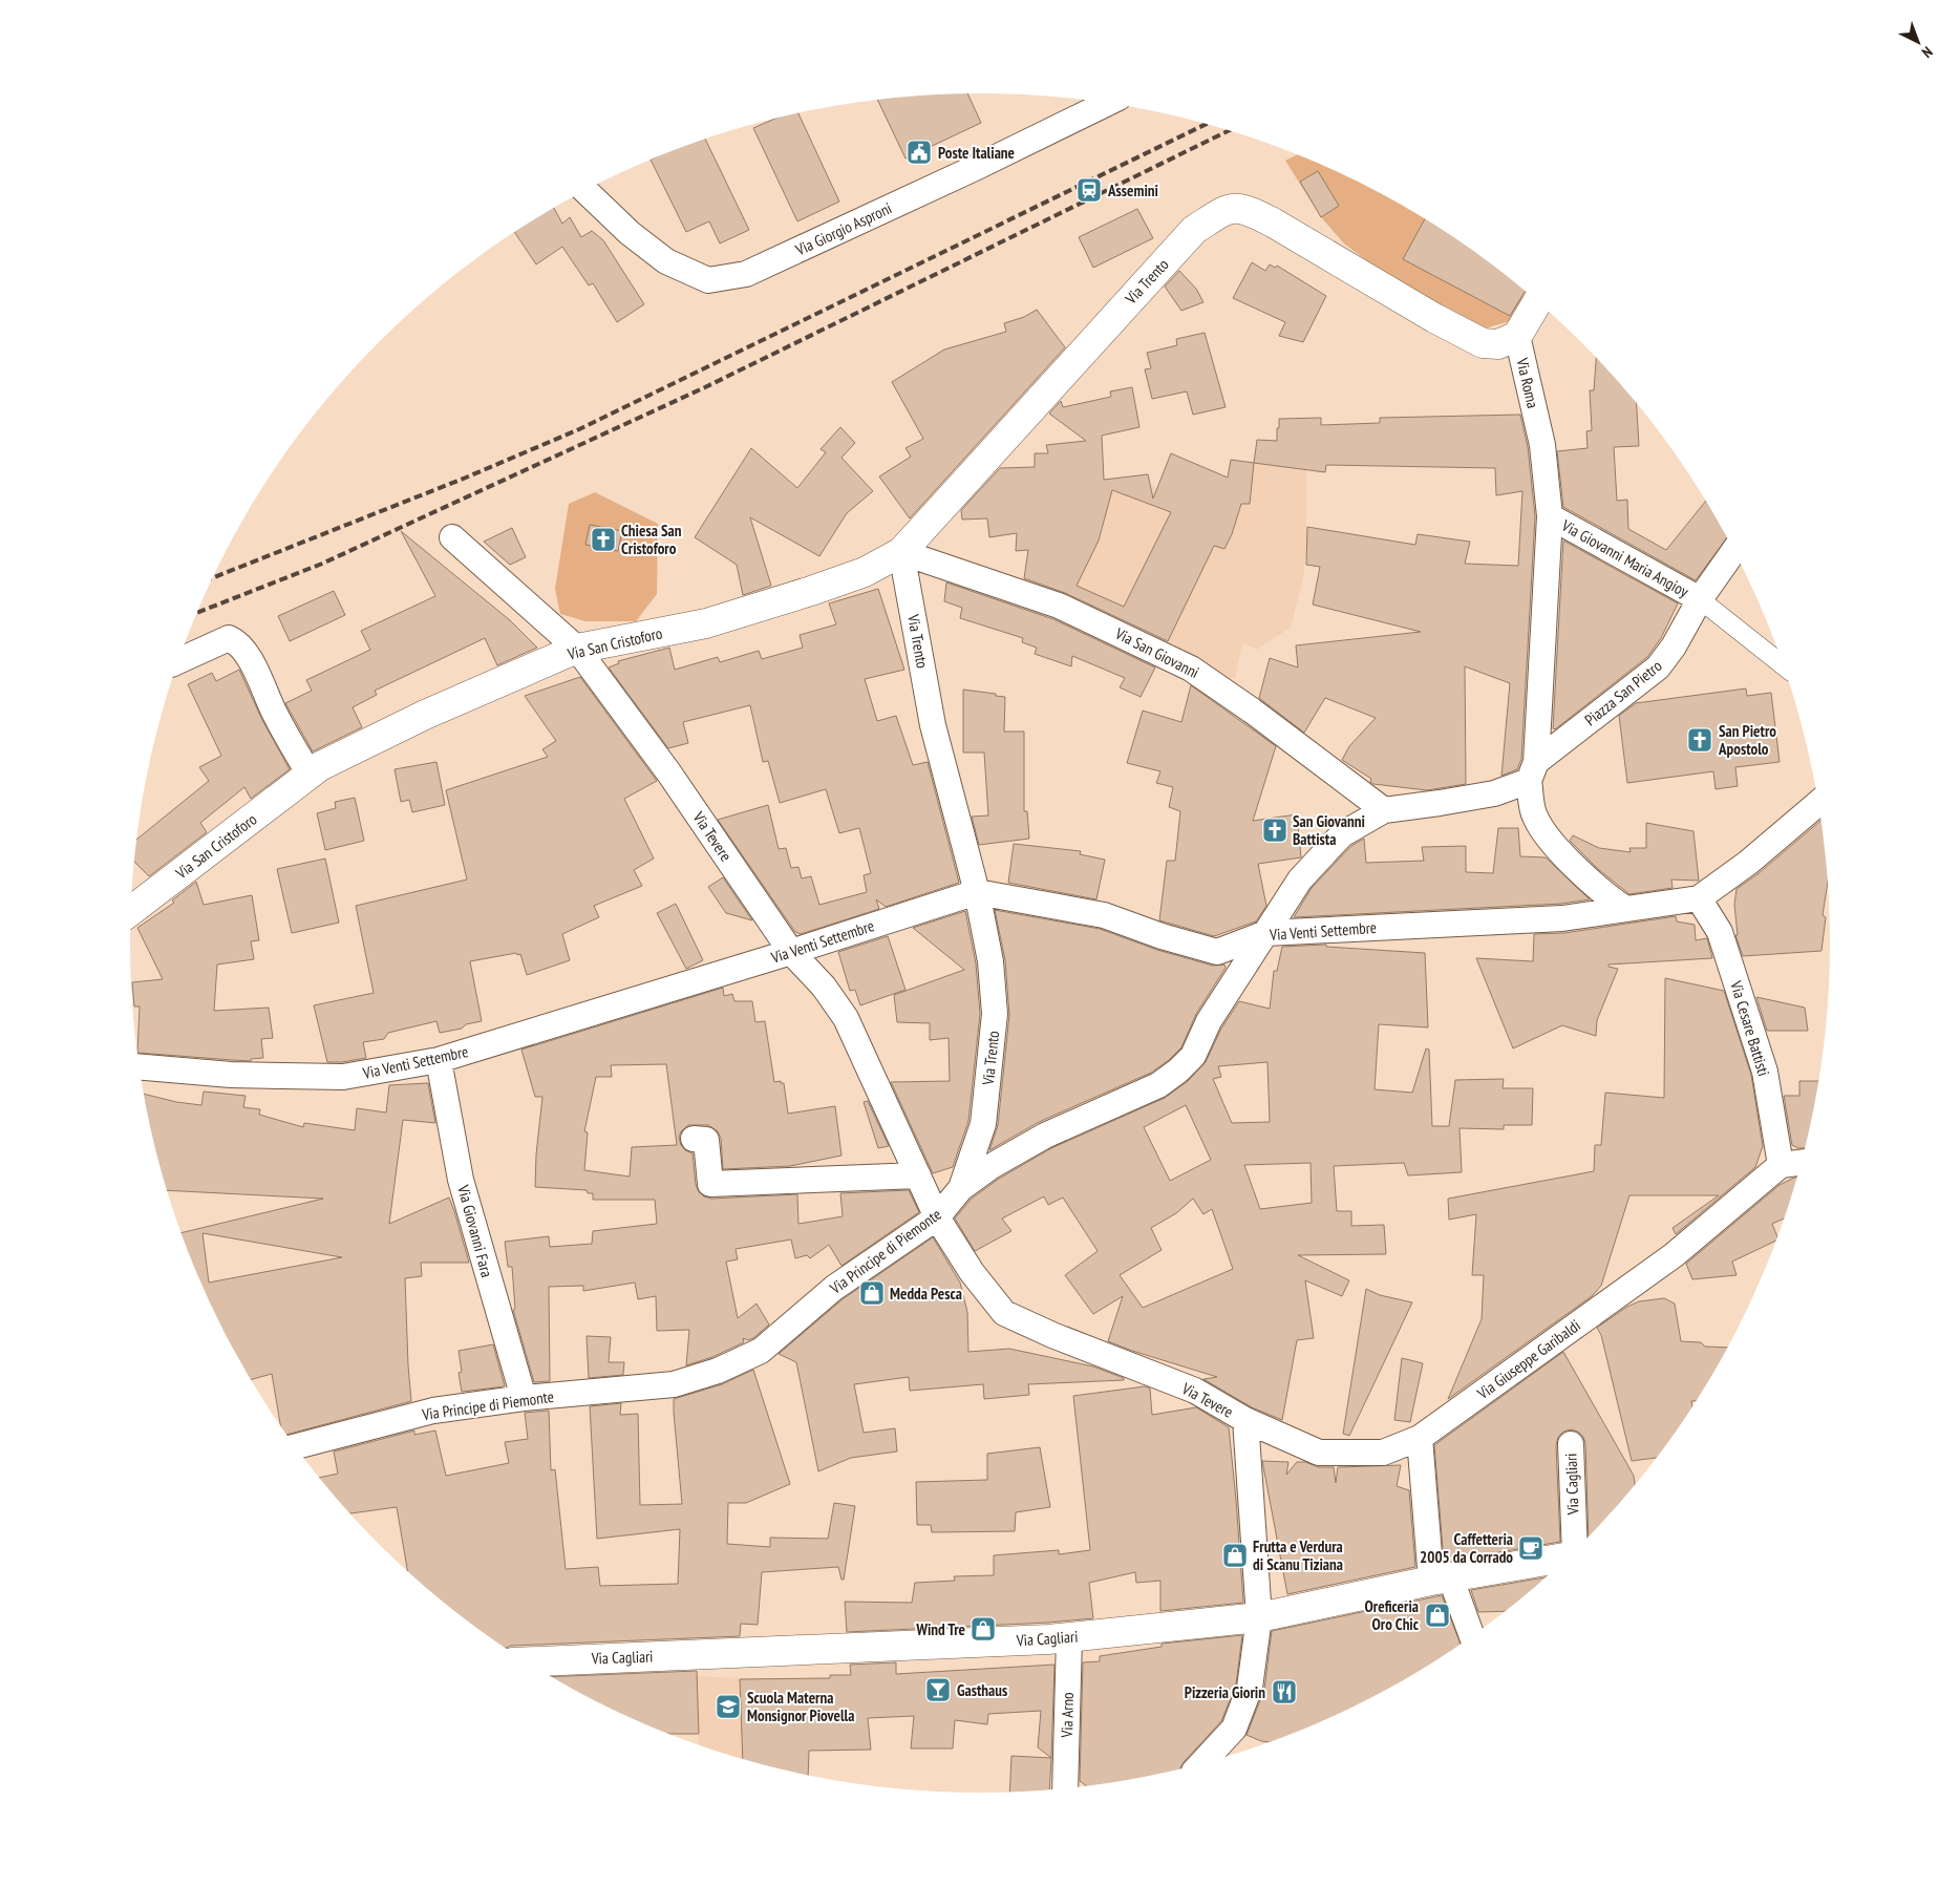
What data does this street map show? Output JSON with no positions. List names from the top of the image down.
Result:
{
  "streets": {
    "street": [
      "Via Giorgio Asproni",
      "Via Trento",
      "Via Roma",
      "Via Giovanni Maria Angioy",
      "Via San Cristoforo",
      "Via San Giovanni",
      "Piazza San Pietro",
      "Via Tevere",
      "Via Venti Settembre",
      "Via Cesare Battisti",
      "Via Giovanni Fara",
      "Via Principe di Piemonte",
      "Via Giuseppe Garibaldi",
      "Via Cagliari",
      "Via Arno"
    ]
  },
  "crossings": [
    ["Via Trento", "Via Roma"],
    ["Via Trento", "Via San Cristoforo"],
    ["Via Trento", "Via San Giovanni"],
    ["Via Trento", "Via Venti Settembre"],
    ["Via Trento", "Via Principe di Piemonte"],
    ["Via Roma", "Via Giovanni Maria Angioy"],
    ["Via Roma", "Piazza San Pietro"],
    ["Via Roma", "Via Principe di Piemonte"],
    ["Via Giovanni Maria Angioy", "Piazza San Pietro"],
    ["Via San Cristoforo", "Via San Giovanni"],
    ["Via San Cristoforo", "Via Tevere"],
    ["Via San Giovanni", "Via Principe di Piemonte"],
    ["Piazza San Pietro", "Via Principe di Piemonte"],
    ["Via Tevere", "Via Venti Settembre"],
    ["Via Tevere", "Via Principe di Piemonte"],
    ["Via Tevere", "Via Giuseppe Garibaldi"],
    ["Via Tevere", "Via Cagliari"],
    ["Via Venti Settembre", "Via Cesare Battisti"],
    ["Via Venti Settembre", "Via Giovanni Fara"],
    ["Via Venti Settembre", "Via Principe di Piemonte"],
    ["Via Cesare Battisti", "Via Giuseppe Garibaldi"],
    ["Via Giovanni Fara", "Via Principe di Piemonte"],
    ["Via Cagliari", "Via Arno"]
  ],
  "places": {
    "public building": ["Poste Italiane"],
    "station": ["Assemini"],
    "church": ["Chiesa San Cristoforo", "San Pietro Apostolo", "San Giovanni Battista"],
    "shop": [
      "Medda Pesca",
      "Frutta e Verdura di Scanu Tiziana",
      "Oreficeria Oro Chic",
      "Wind Tre"
    ],
    "cafe": ["Caffetteria 2005 da Corrado"],
    "bar": ["Gasthaus"],
    "restaurant": ["Pizzeria Giorin"],
    "school or university": ["Scuola Materna Monsignor Piovella"]
  },
  "north": "bottom right"
}
